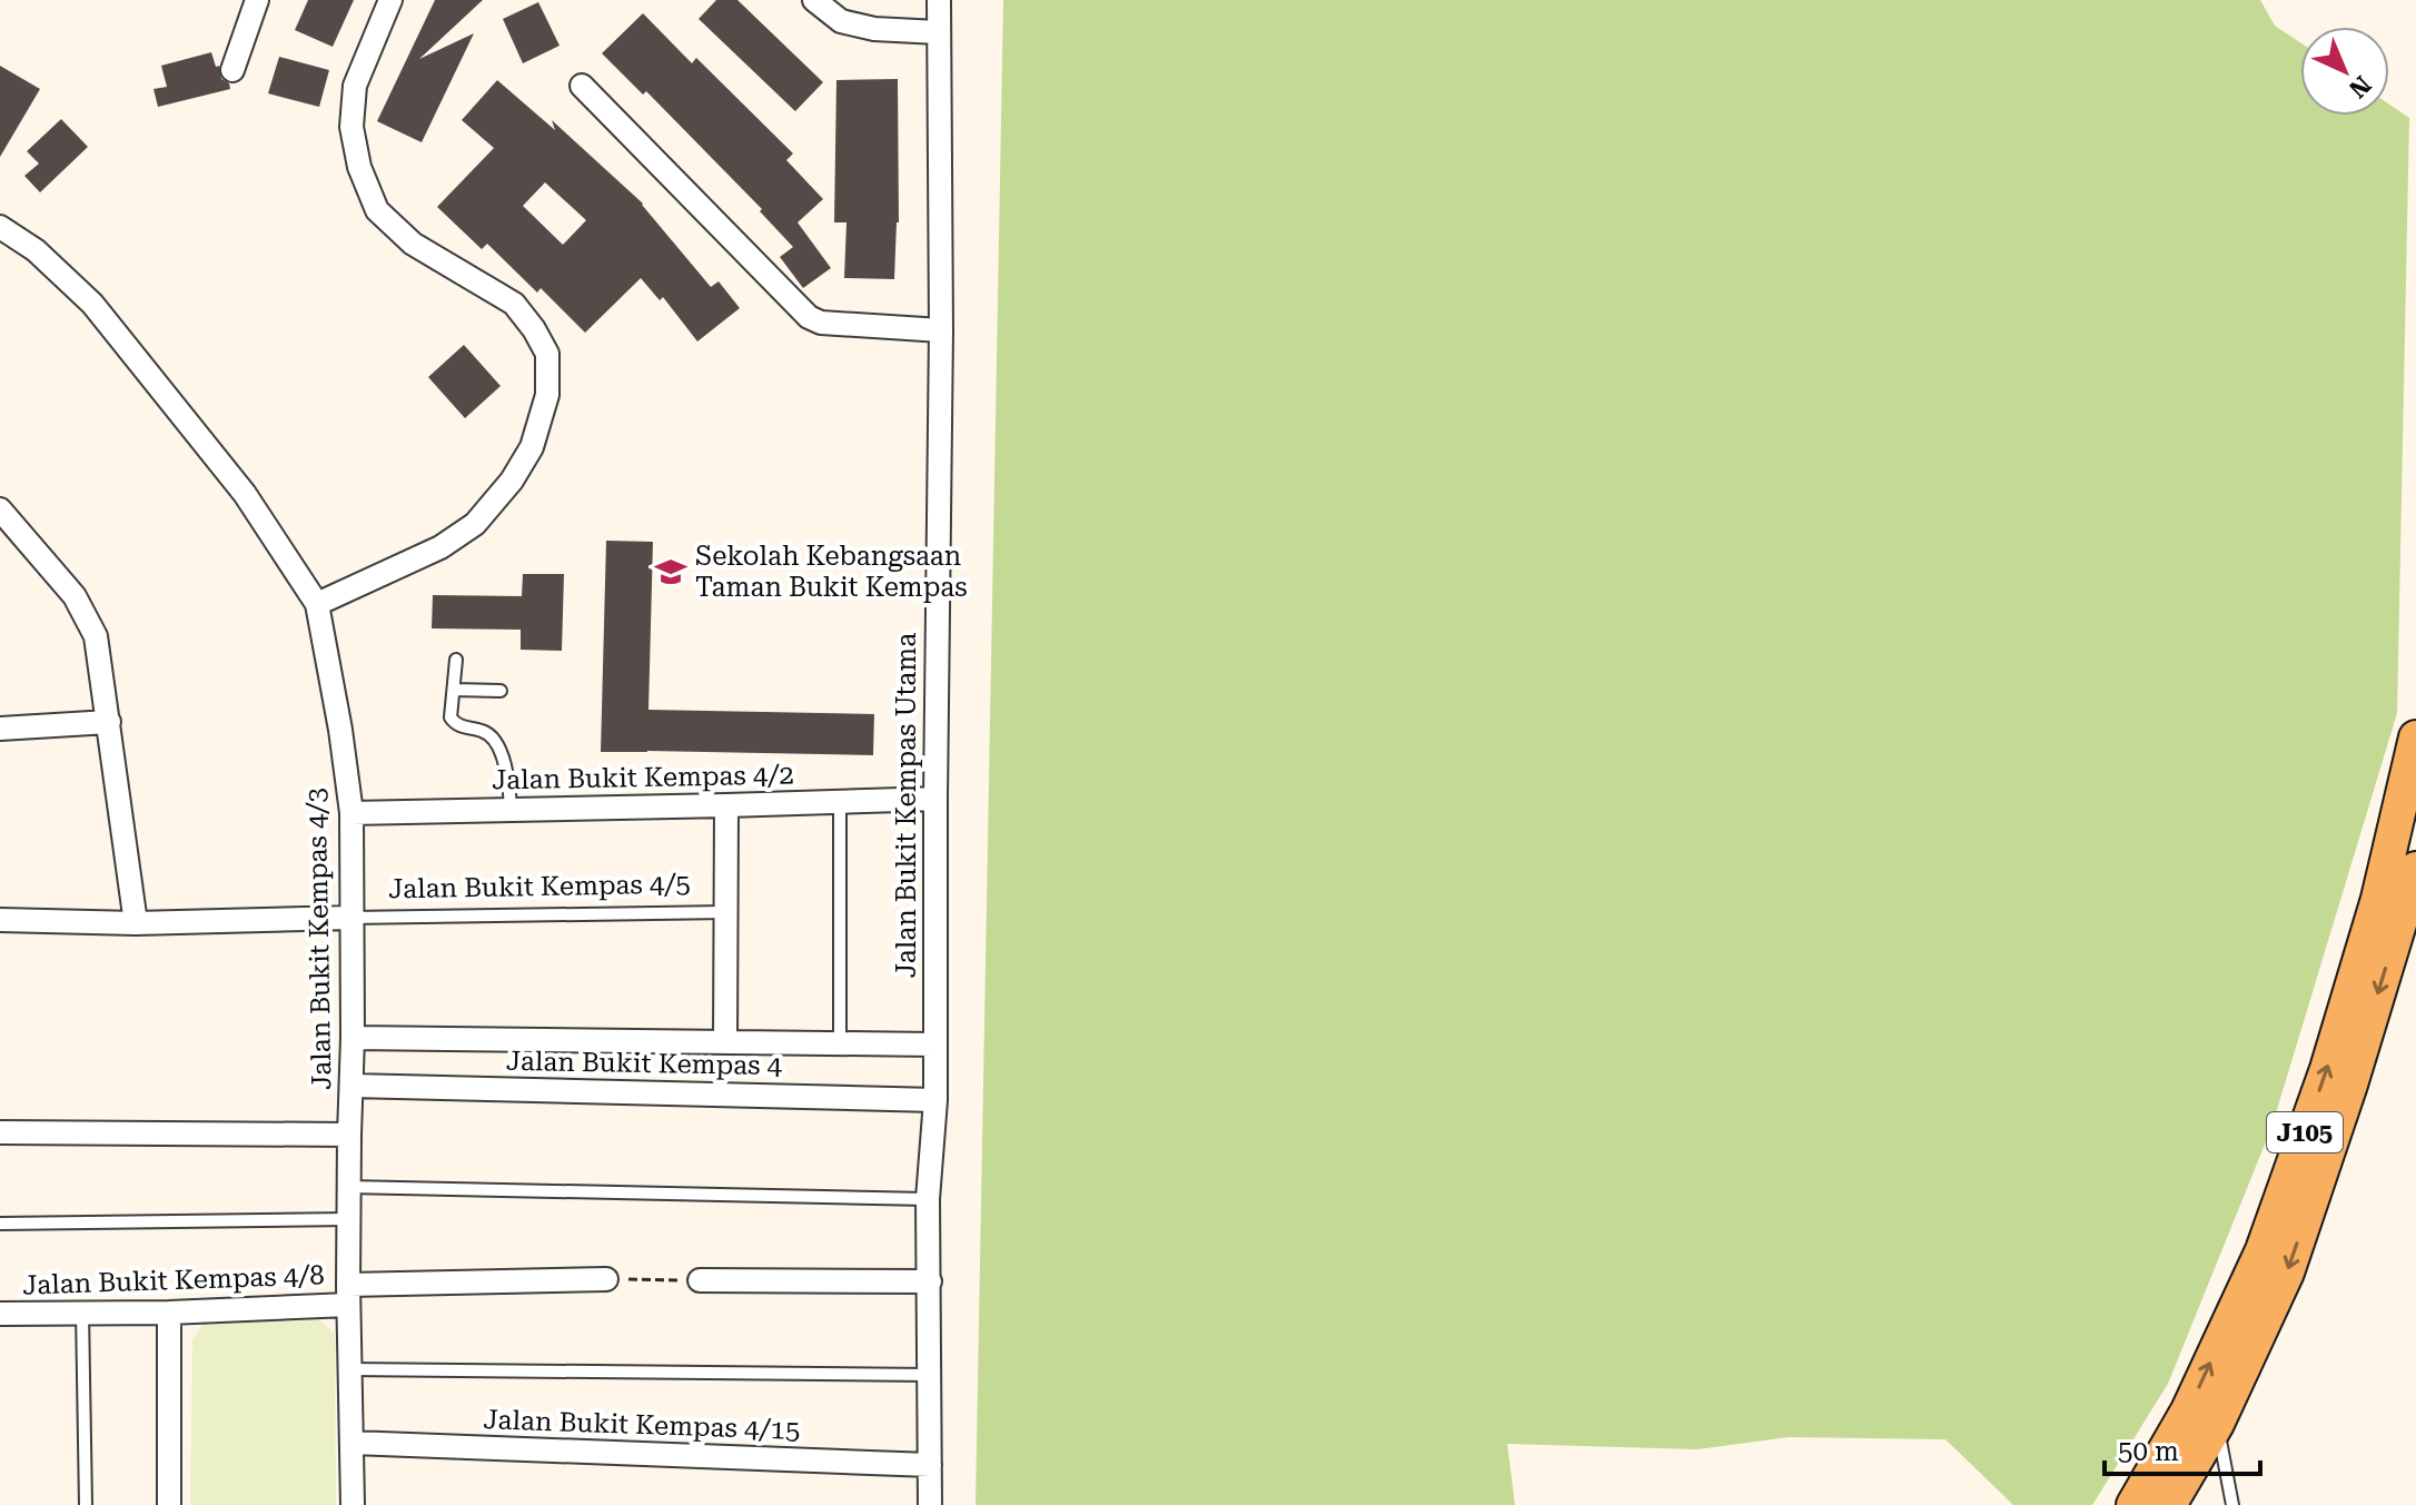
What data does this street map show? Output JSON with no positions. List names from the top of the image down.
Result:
{
  "streets": {
    "main road": ["J105"],
    "street": [
      "Jalan Bukit Kempas 4/2",
      "Jalan Bukit Kempas Utama",
      "Jalan Bukit Kempas 4/3",
      "Jalan Bukit Kempas 4",
      "Jalan Bukit Kempas 4/8",
      "Jalan Bukit Kempas 4/15"
    ],
    "lane": ["Jalan Bukit Kempas 4/5"]
  },
  "crossings": [
    ["Jalan Bukit Kempas 4/2", "Jalan Bukit Kempas Utama"],
    ["Jalan Bukit Kempas 4/2", "Jalan Bukit Kempas 4/3"],
    ["Jalan Bukit Kempas Utama", "Jalan Bukit Kempas 4"],
    ["Jalan Bukit Kempas Utama", "Jalan Bukit Kempas 4/15"],
    ["Jalan Bukit Kempas 4/5", "Jalan Bukit Kempas 4/3"],
    ["Jalan Bukit Kempas 4/3", "Jalan Bukit Kempas 4"],
    ["Jalan Bukit Kempas 4/3", "Jalan Bukit Kempas 4/8"],
    ["Jalan Bukit Kempas 4/3", "Jalan Bukit Kempas 4/15"]
  ],
  "places": {
    "school or university": ["Sekolah Kebangsaan Taman Bukit Kempas"]
  },
  "scale_bar": "50 m",
  "north": "bottom right"
}
